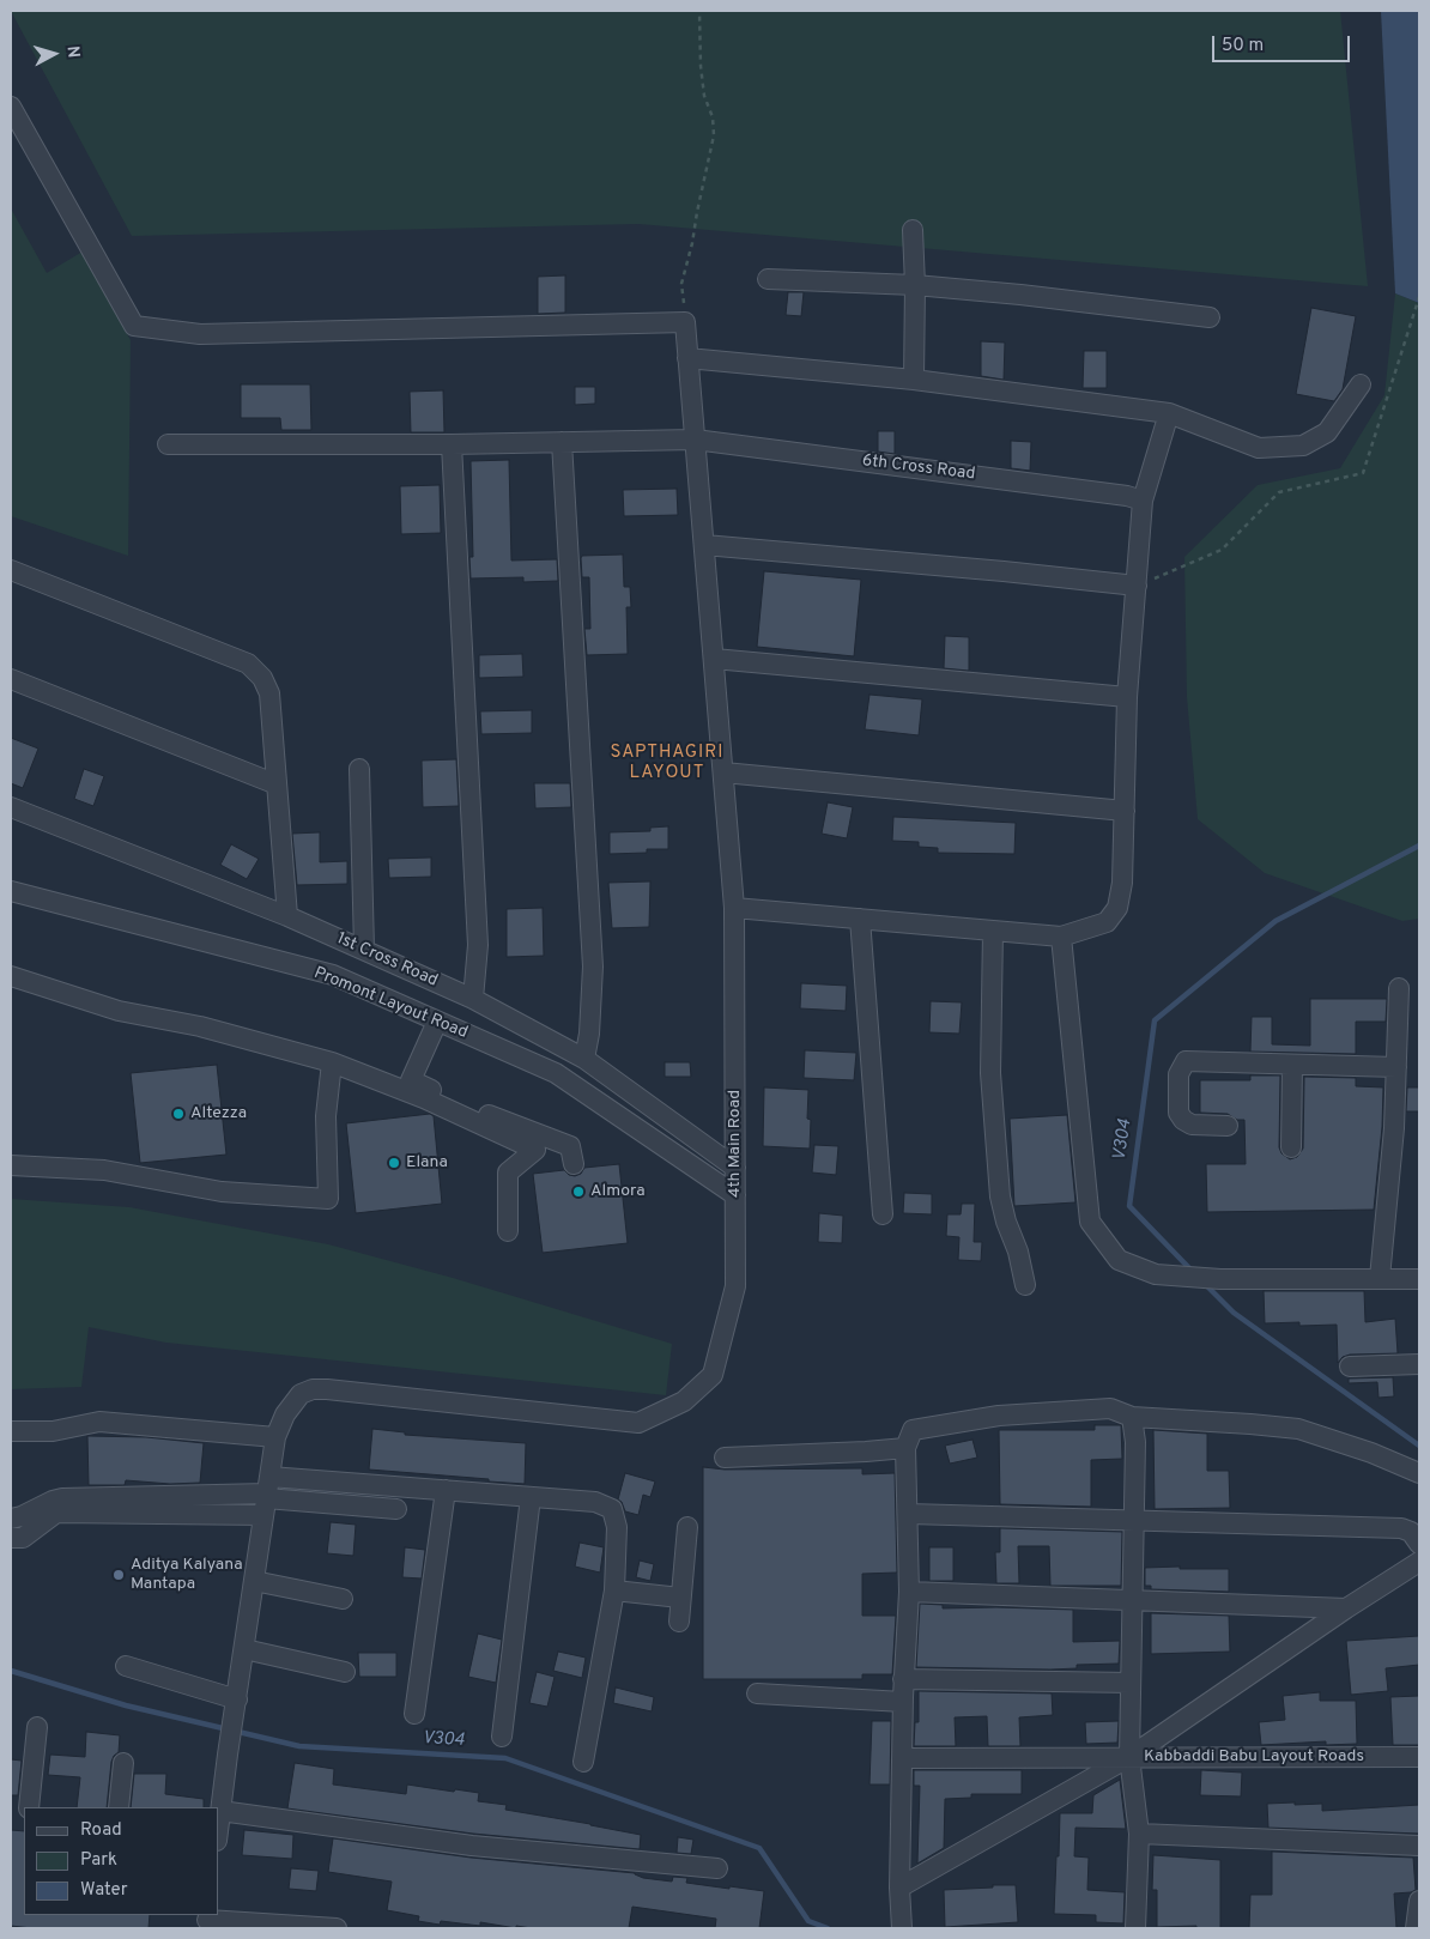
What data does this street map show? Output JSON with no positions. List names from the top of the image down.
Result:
{
  "streets": {
    "street": [
      "6th Cross Road",
      "1st Cross Road",
      "Promont Layout Road",
      "4th Main Road",
      "Kabbaddi Babu Layout Roads"
    ]
  },
  "crossings": [
    ["6th Cross Road", "4th Main Road"],
    ["1st Cross Road", "4th Main Road"],
    ["Promont Layout Road", "4th Main Road"]
  ],
  "districts": ["SAPTHAGIRI LAYOUT"],
  "water": ["V304"],
  "places": [
    "Altezza",
    "Elana",
    "Almora",
    "Aditya Kalyana Mantapa"
  ],
  "legend": ["Road", "Park", "Water"],
  "scale_bar": "50 m",
  "north": "right"
}
